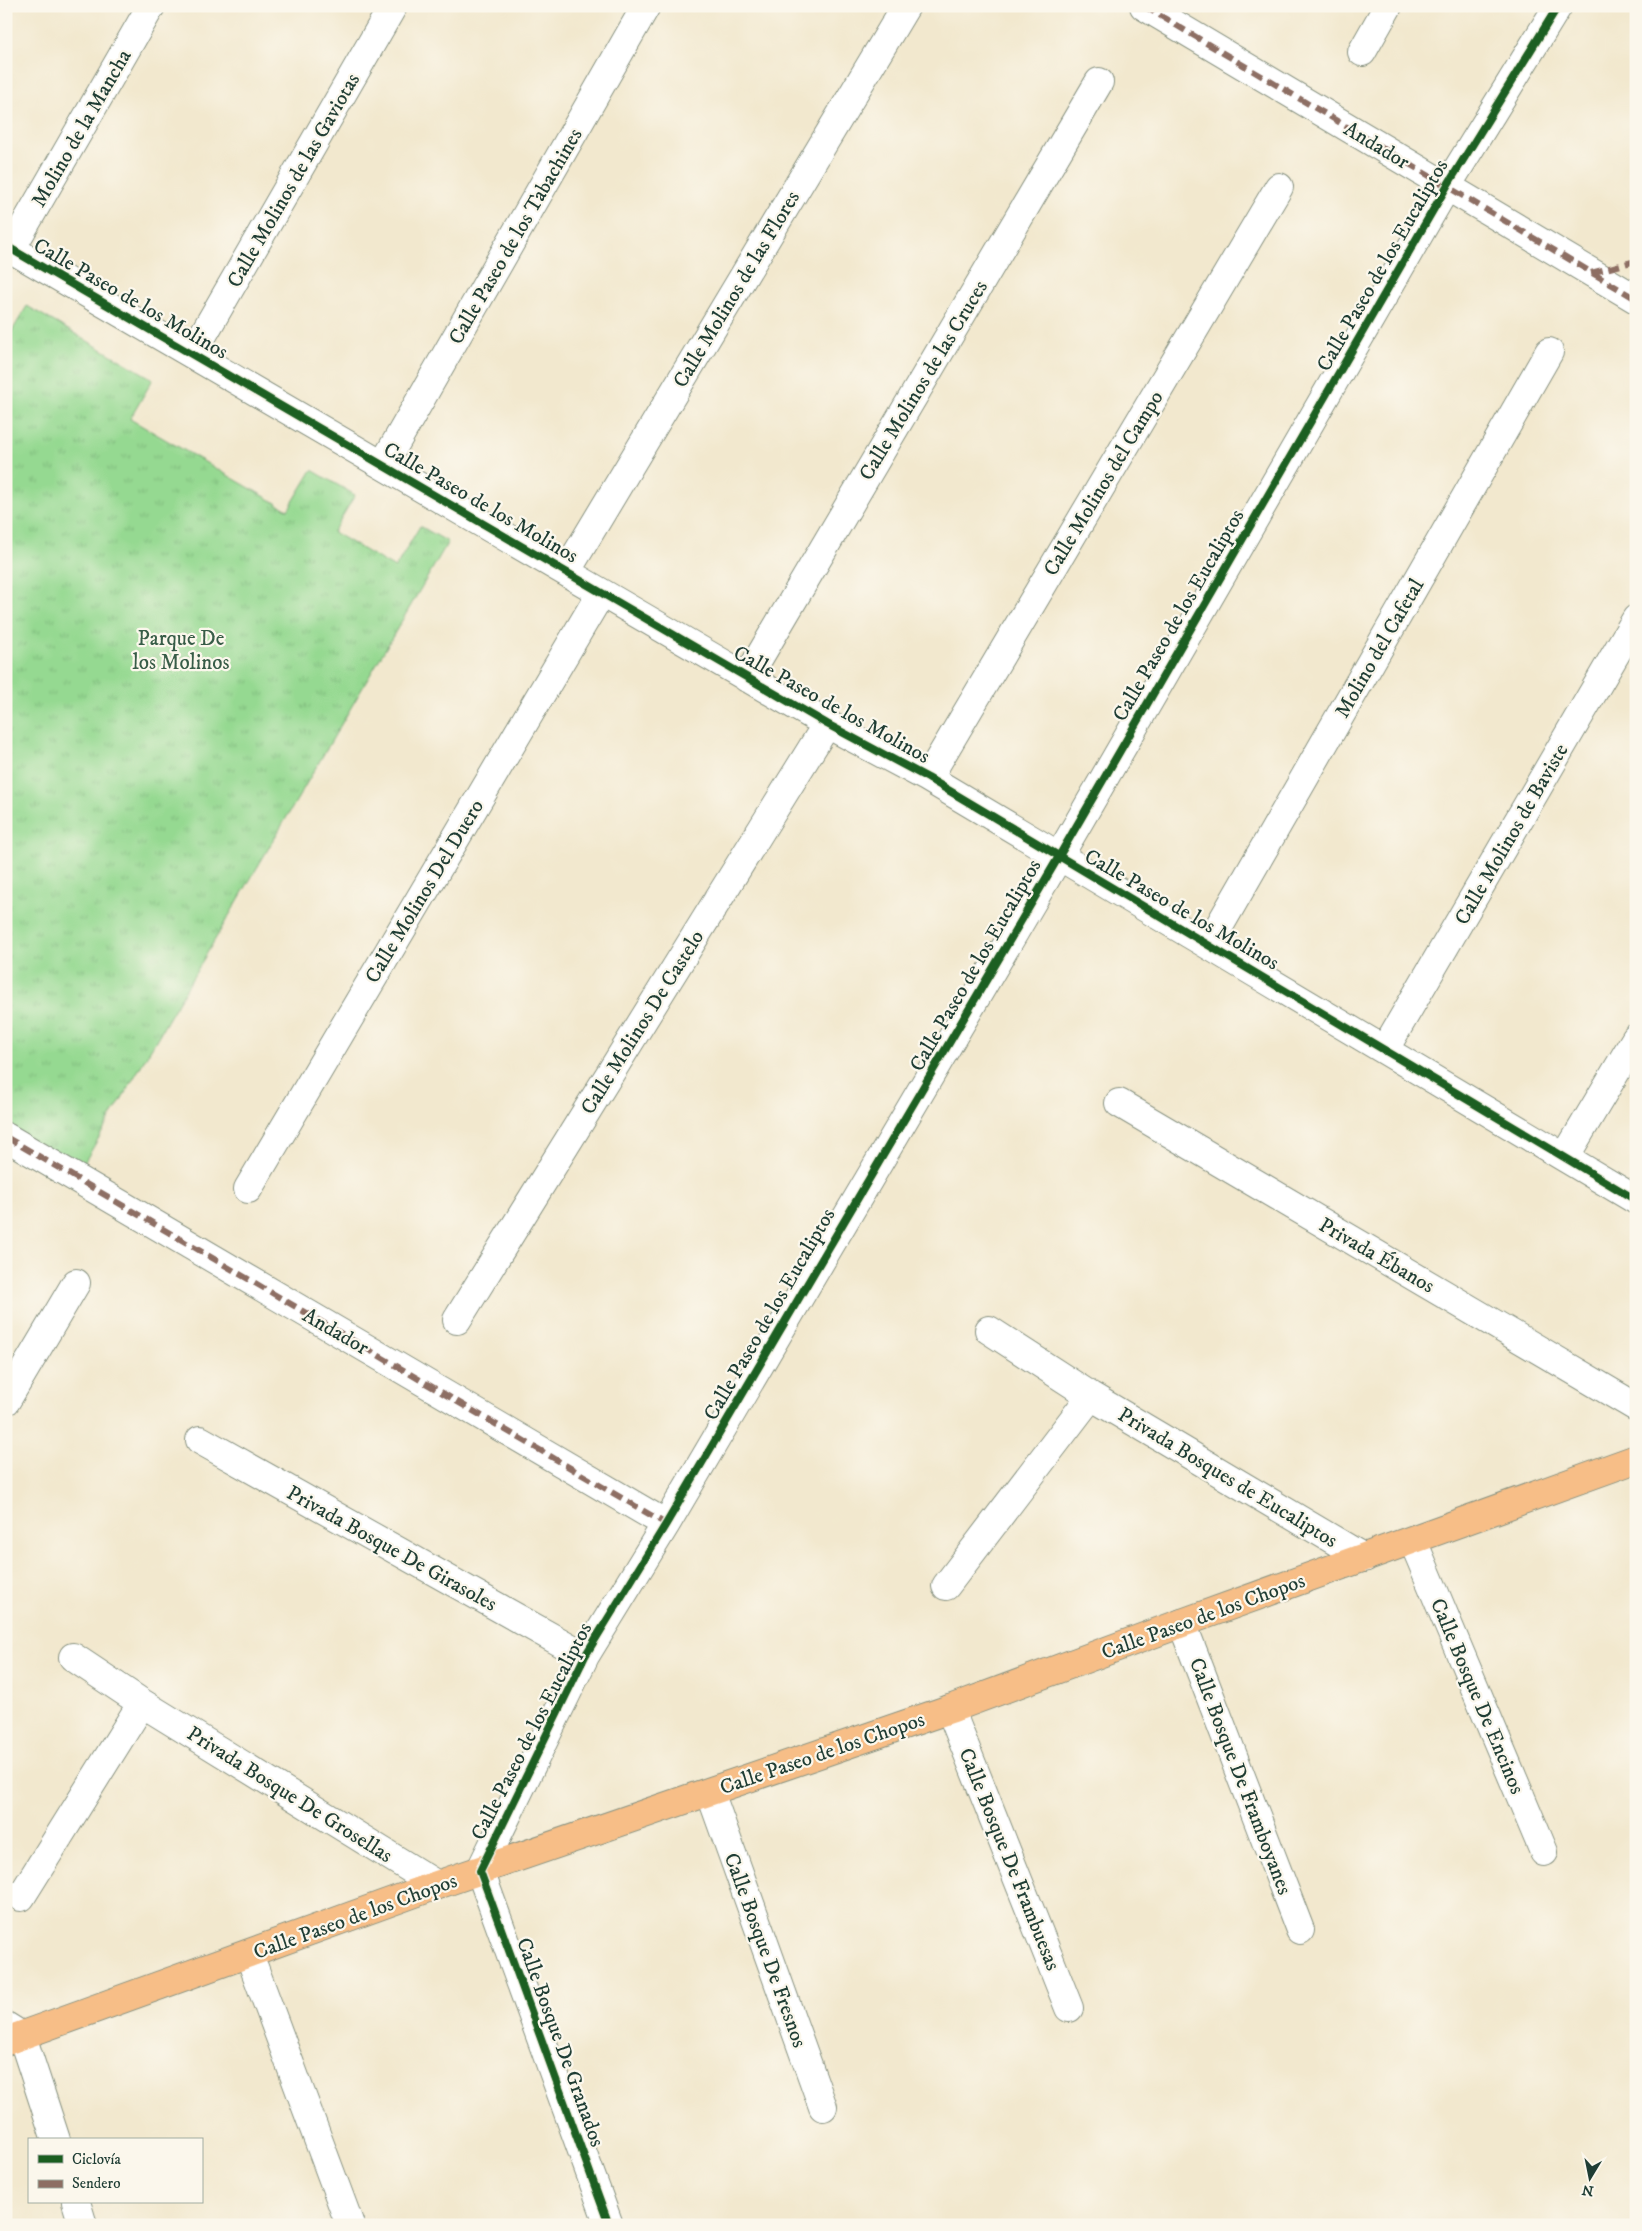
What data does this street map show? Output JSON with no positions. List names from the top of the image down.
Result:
{
  "streets": {
    "main road": ["Calle Paseo de los Chopos"],
    "street": [
      "Molino de la Mancha",
      "Andador",
      "Calle Molinos de las Gaviotas",
      "Calle Paseo de los Tabachines",
      "Calle Paseo de los Eucaliptos",
      "Calle Molinos de las Flores",
      "Calle Paseo de los Molinos",
      "Calle Molinos de las Cruces",
      "Calle Molinos del Campo",
      "Molino del Cafetal",
      "Calle Molinos de Baviste",
      "Calle Molinos Del Duero",
      "Calle Molinos De Castelo",
      "Privada Ébanos",
      "Privada Bosques de Eucaliptos",
      "Privada Bosque De Girasoles",
      "Calle Bosque De Encinos",
      "Calle Bosque De Framboyanes",
      "Privada Bosque De Grosellas",
      "Calle Bosque De Frambuesas",
      "Calle Bosque De Fresnos",
      "Calle Bosque De Granados"
    ]
  },
  "crossings": [
    ["Molino de la Mancha", "Calle Paseo de los Molinos"],
    ["Andador", "Calle Paseo de los Eucaliptos"],
    ["Calle Molinos de las Gaviotas", "Calle Paseo de los Molinos"],
    ["Calle Paseo de los Tabachines", "Calle Paseo de los Molinos"],
    ["Calle Paseo de los Eucaliptos", "Calle Paseo de los Molinos"],
    ["Calle Paseo de los Eucaliptos", "Privada Bosque De Girasoles"],
    ["Calle Paseo de los Eucaliptos", "Calle Paseo de los Chopos"],
    ["Calle Paseo de los Eucaliptos", "Calle Bosque De Granados"],
    ["Calle Molinos de las Flores", "Calle Paseo de los Molinos"],
    ["Calle Paseo de los Molinos", "Calle Molinos de las Cruces"],
    ["Calle Paseo de los Molinos", "Calle Molinos del Campo"],
    ["Calle Paseo de los Molinos", "Molino del Cafetal"],
    ["Calle Paseo de los Molinos", "Calle Molinos de Baviste"],
    ["Calle Paseo de los Molinos", "Calle Molinos Del Duero"],
    ["Calle Paseo de los Molinos", "Calle Molinos De Castelo"],
    ["Privada Bosques de Eucaliptos", "Calle Paseo de los Chopos"],
    ["Calle Paseo de los Chopos", "Calle Bosque De Encinos"],
    ["Calle Paseo de los Chopos", "Calle Bosque De Framboyanes"],
    ["Calle Paseo de los Chopos", "Privada Bosque De Grosellas"],
    ["Calle Paseo de los Chopos", "Calle Bosque De Frambuesas"],
    ["Calle Paseo de los Chopos", "Calle Bosque De Fresnos"],
    ["Calle Paseo de los Chopos", "Calle Bosque De Granados"]
  ],
  "parks": ["Parque De los Molinos"],
  "legend": ["Ciclovía", "Sendero"],
  "north": "bottom"
}
